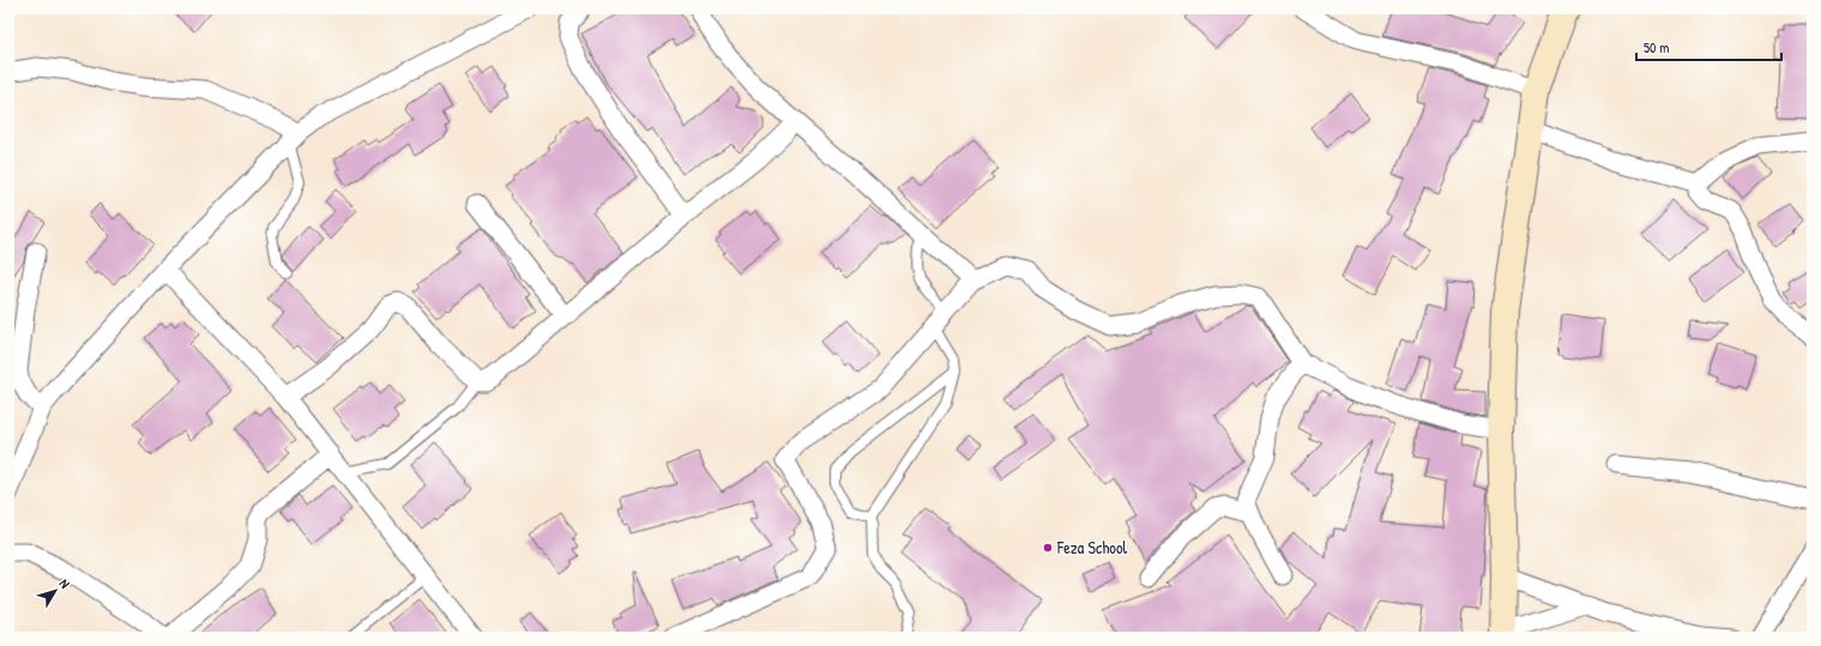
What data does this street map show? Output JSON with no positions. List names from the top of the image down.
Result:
{
  "places": ["Feza School"],
  "scale_bar": "50 m",
  "north": "top right"
}
